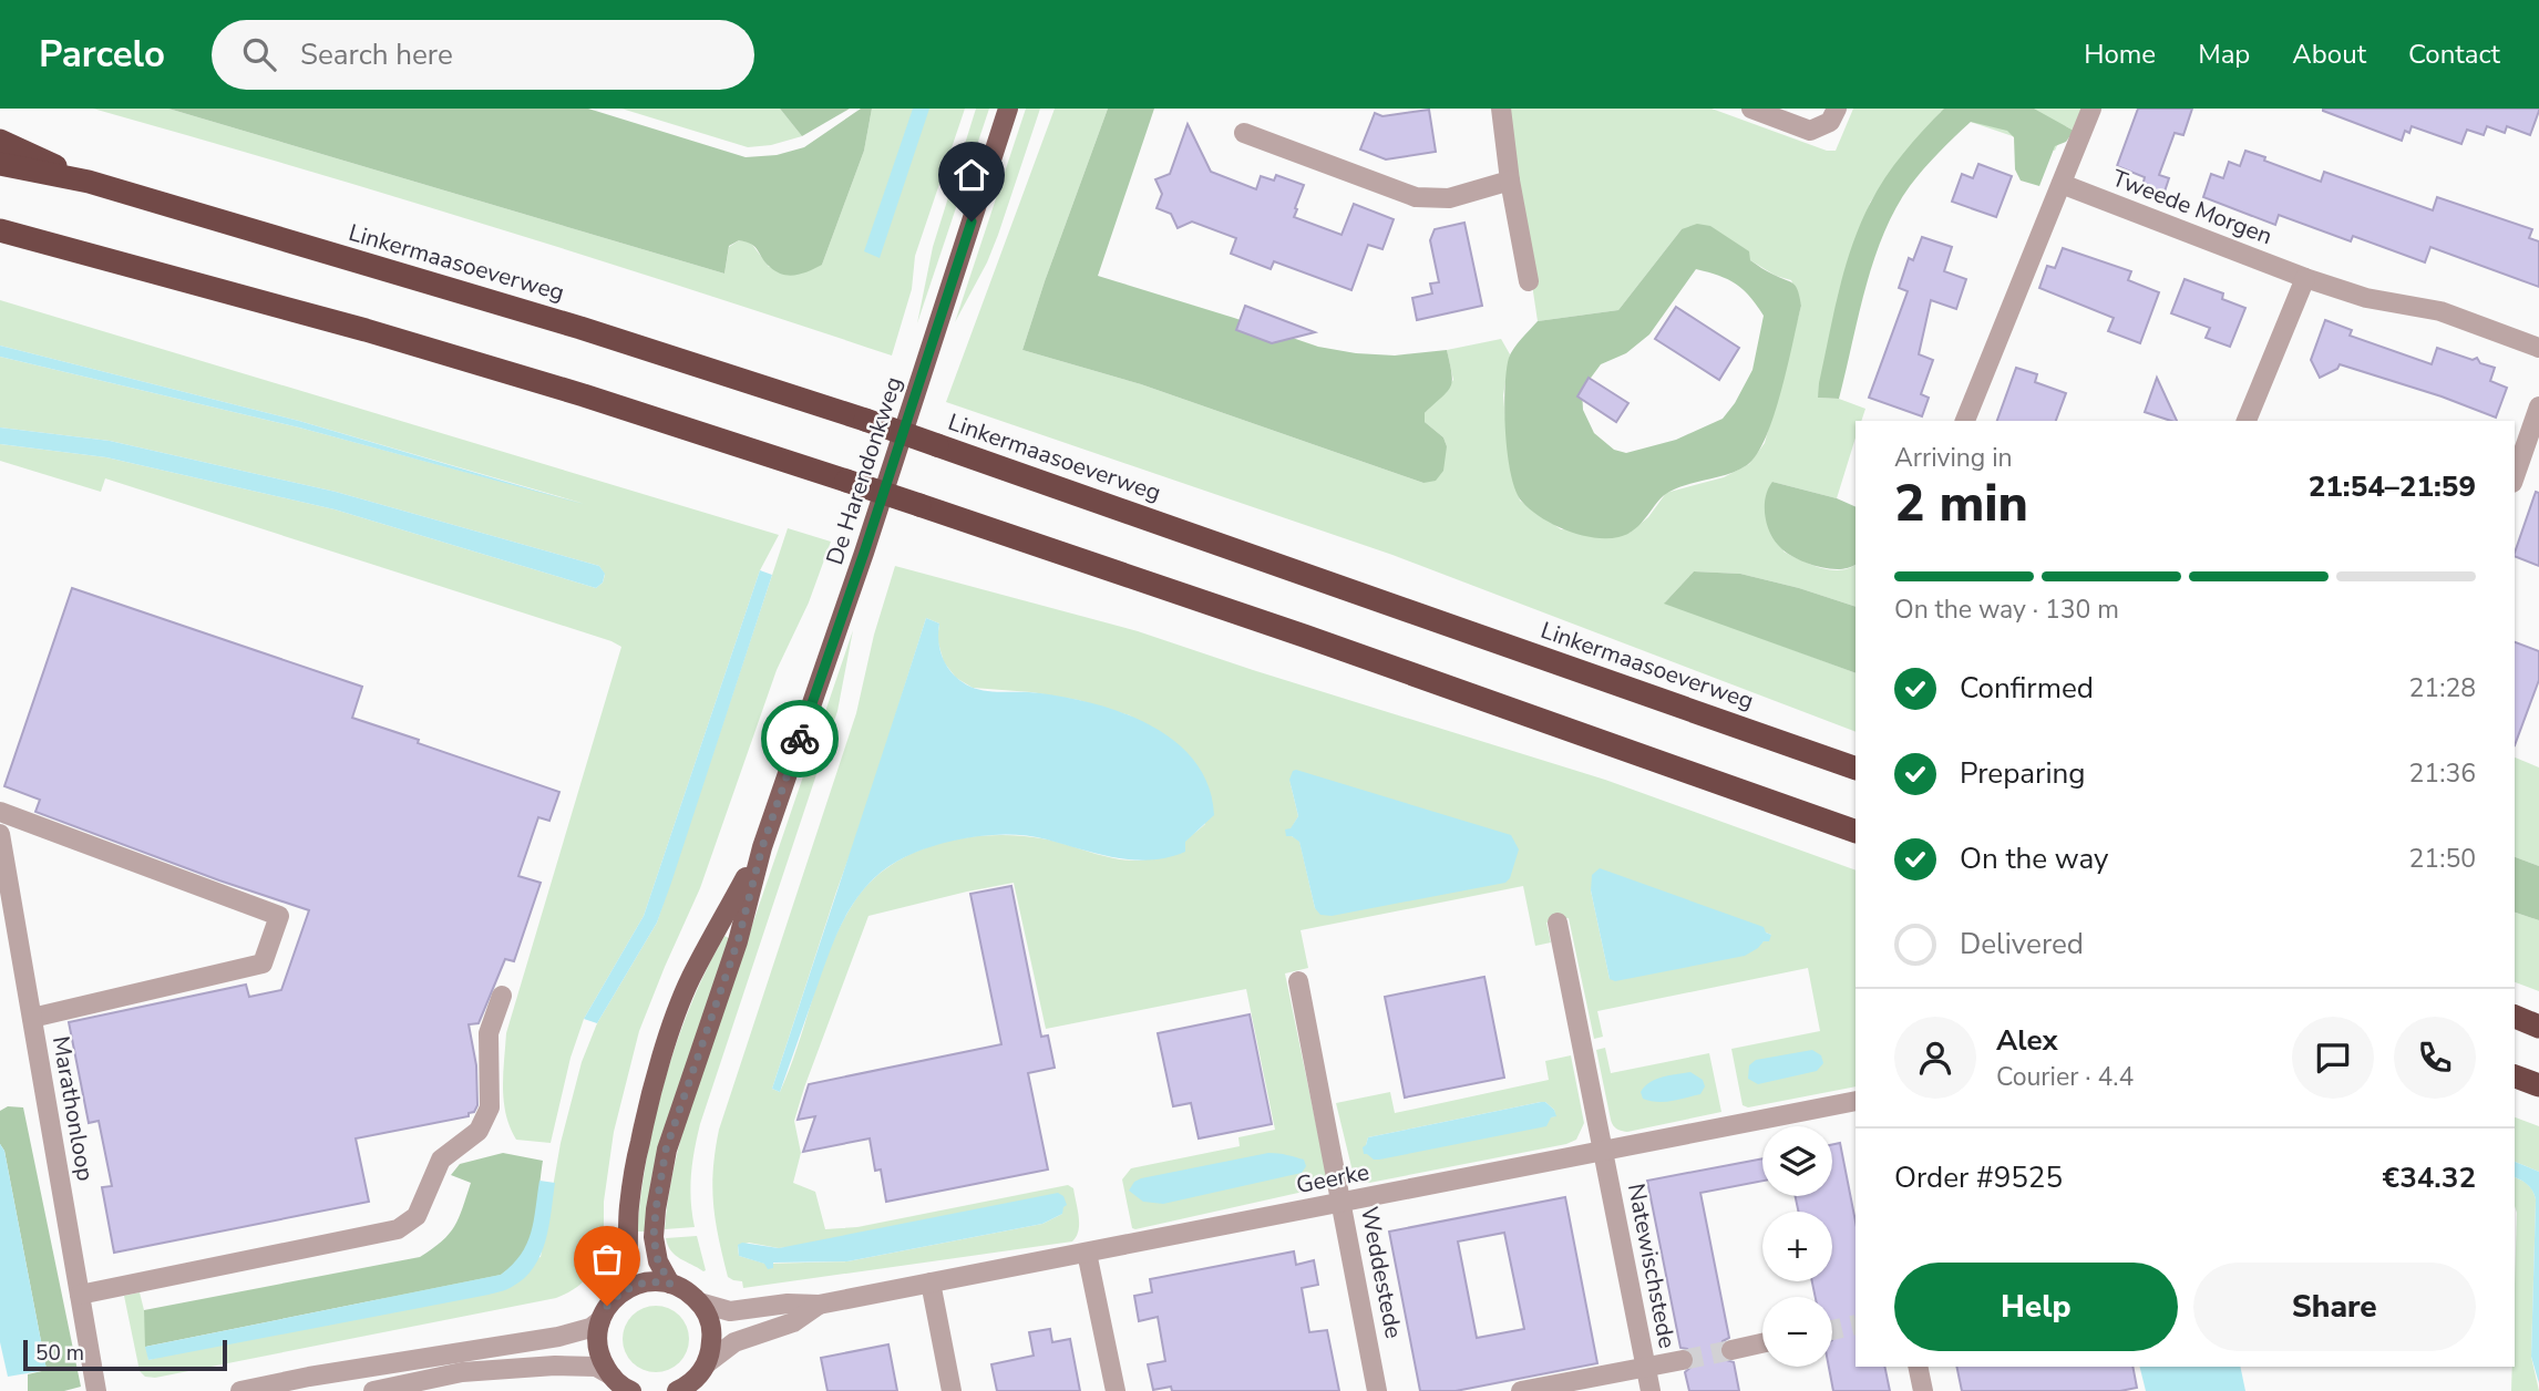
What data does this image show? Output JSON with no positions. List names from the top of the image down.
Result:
{
  "streets": {
    "highway": ["Linkermaasoeverweg"],
    "main road": ["De Harendonkweg"],
    "street": [
      "Tweede Morgen",
      "Marathonloop",
      "Geerke",
      "Natewischstede",
      "Weddestede"
    ]
  },
  "crossings": [
    ["Geerke", "Natewischstede"],
    ["Geerke", "Weddestede"]
  ],
  "scale_bar": "50 m",
  "page": {
    "header": "Parcelo",
    "search": "Search here",
    "nav": [
      "Home",
      "Map",
      "About",
      "Contact"
    ],
    "heading": ["2 min", "Arriving in", "21:54–21:59"],
    "panel": [
      "Alex",
      "Courier · 4.4",
      "Order #9525",
      "€34.32"
    ],
    "bar": "On the way · 130 m",
    "list": [
      ["Confirmed", "21:28"],
      ["Preparing", "21:36"],
      ["On the way", "21:50"],
      "Delivered"
    ],
    "map_buttons": ["+", "−"],
    "buttons": ["Help", "Share"],
    "scale": "50 m"
  }
}
